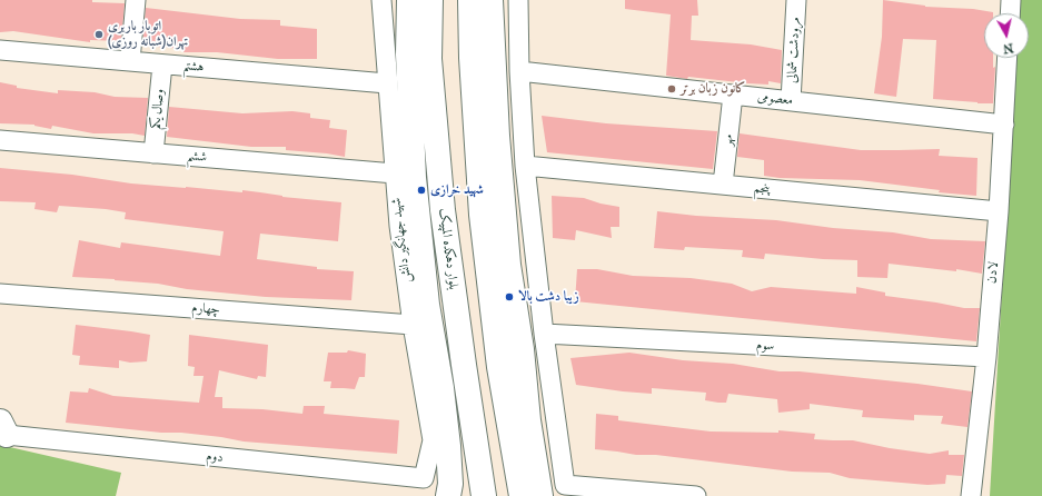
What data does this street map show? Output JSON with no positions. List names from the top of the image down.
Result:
{
  "streets": {
    "main road": ["بلوار دهکده المپیک"],
    "street": [
      "مرودشت شمالی",
      "هشتم",
      "معصومی",
      "وصال یکم",
      "مهر",
      "ششم",
      "پنجم",
      "شهید جهانگیر دانش",
      "لادن",
      "چهارم",
      "سوم",
      "دوم"
    ]
  },
  "crossings": [
    ["مرودشت شمالی", "معصومی"],
    ["هشتم", "وصال یکم"],
    ["هشتم", "شهید جهانگیر دانش"],
    ["معصومی", "مهر"],
    ["معصومی", "لادن"],
    ["وصال یکم", "ششم"],
    ["مهر", "پنجم"],
    ["ششم", "شهید جهانگیر دانش"],
    ["پنجم", "لادن"],
    ["شهید جهانگیر دانش", "چهارم"],
    ["شهید جهانگیر دانش", "دوم"],
    ["لادن", "سوم"]
  ],
  "places": [
    "اتوبار باربری تهران(شبانه روزی)",
    "کانون زبان برتر",
    "شهید خرازی",
    "زیبا دشت بالا"
  ],
  "north": "bottom"
}
